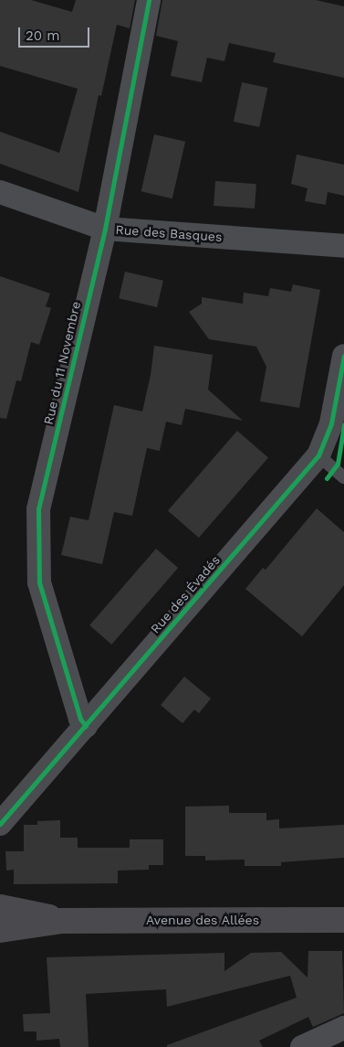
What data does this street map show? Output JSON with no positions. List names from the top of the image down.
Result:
{
  "streets": {
    "street": [
      "Rue des Basques",
      "Rue du 11 Novembre",
      "Rue des Évadés",
      "Avenue des Allées"
    ]
  },
  "crossings": [
    ["Rue des Basques", "Rue du 11 Novembre"],
    ["Rue du 11 Novembre", "Rue des Évadés"]
  ],
  "scale_bar": "20 m"
}
